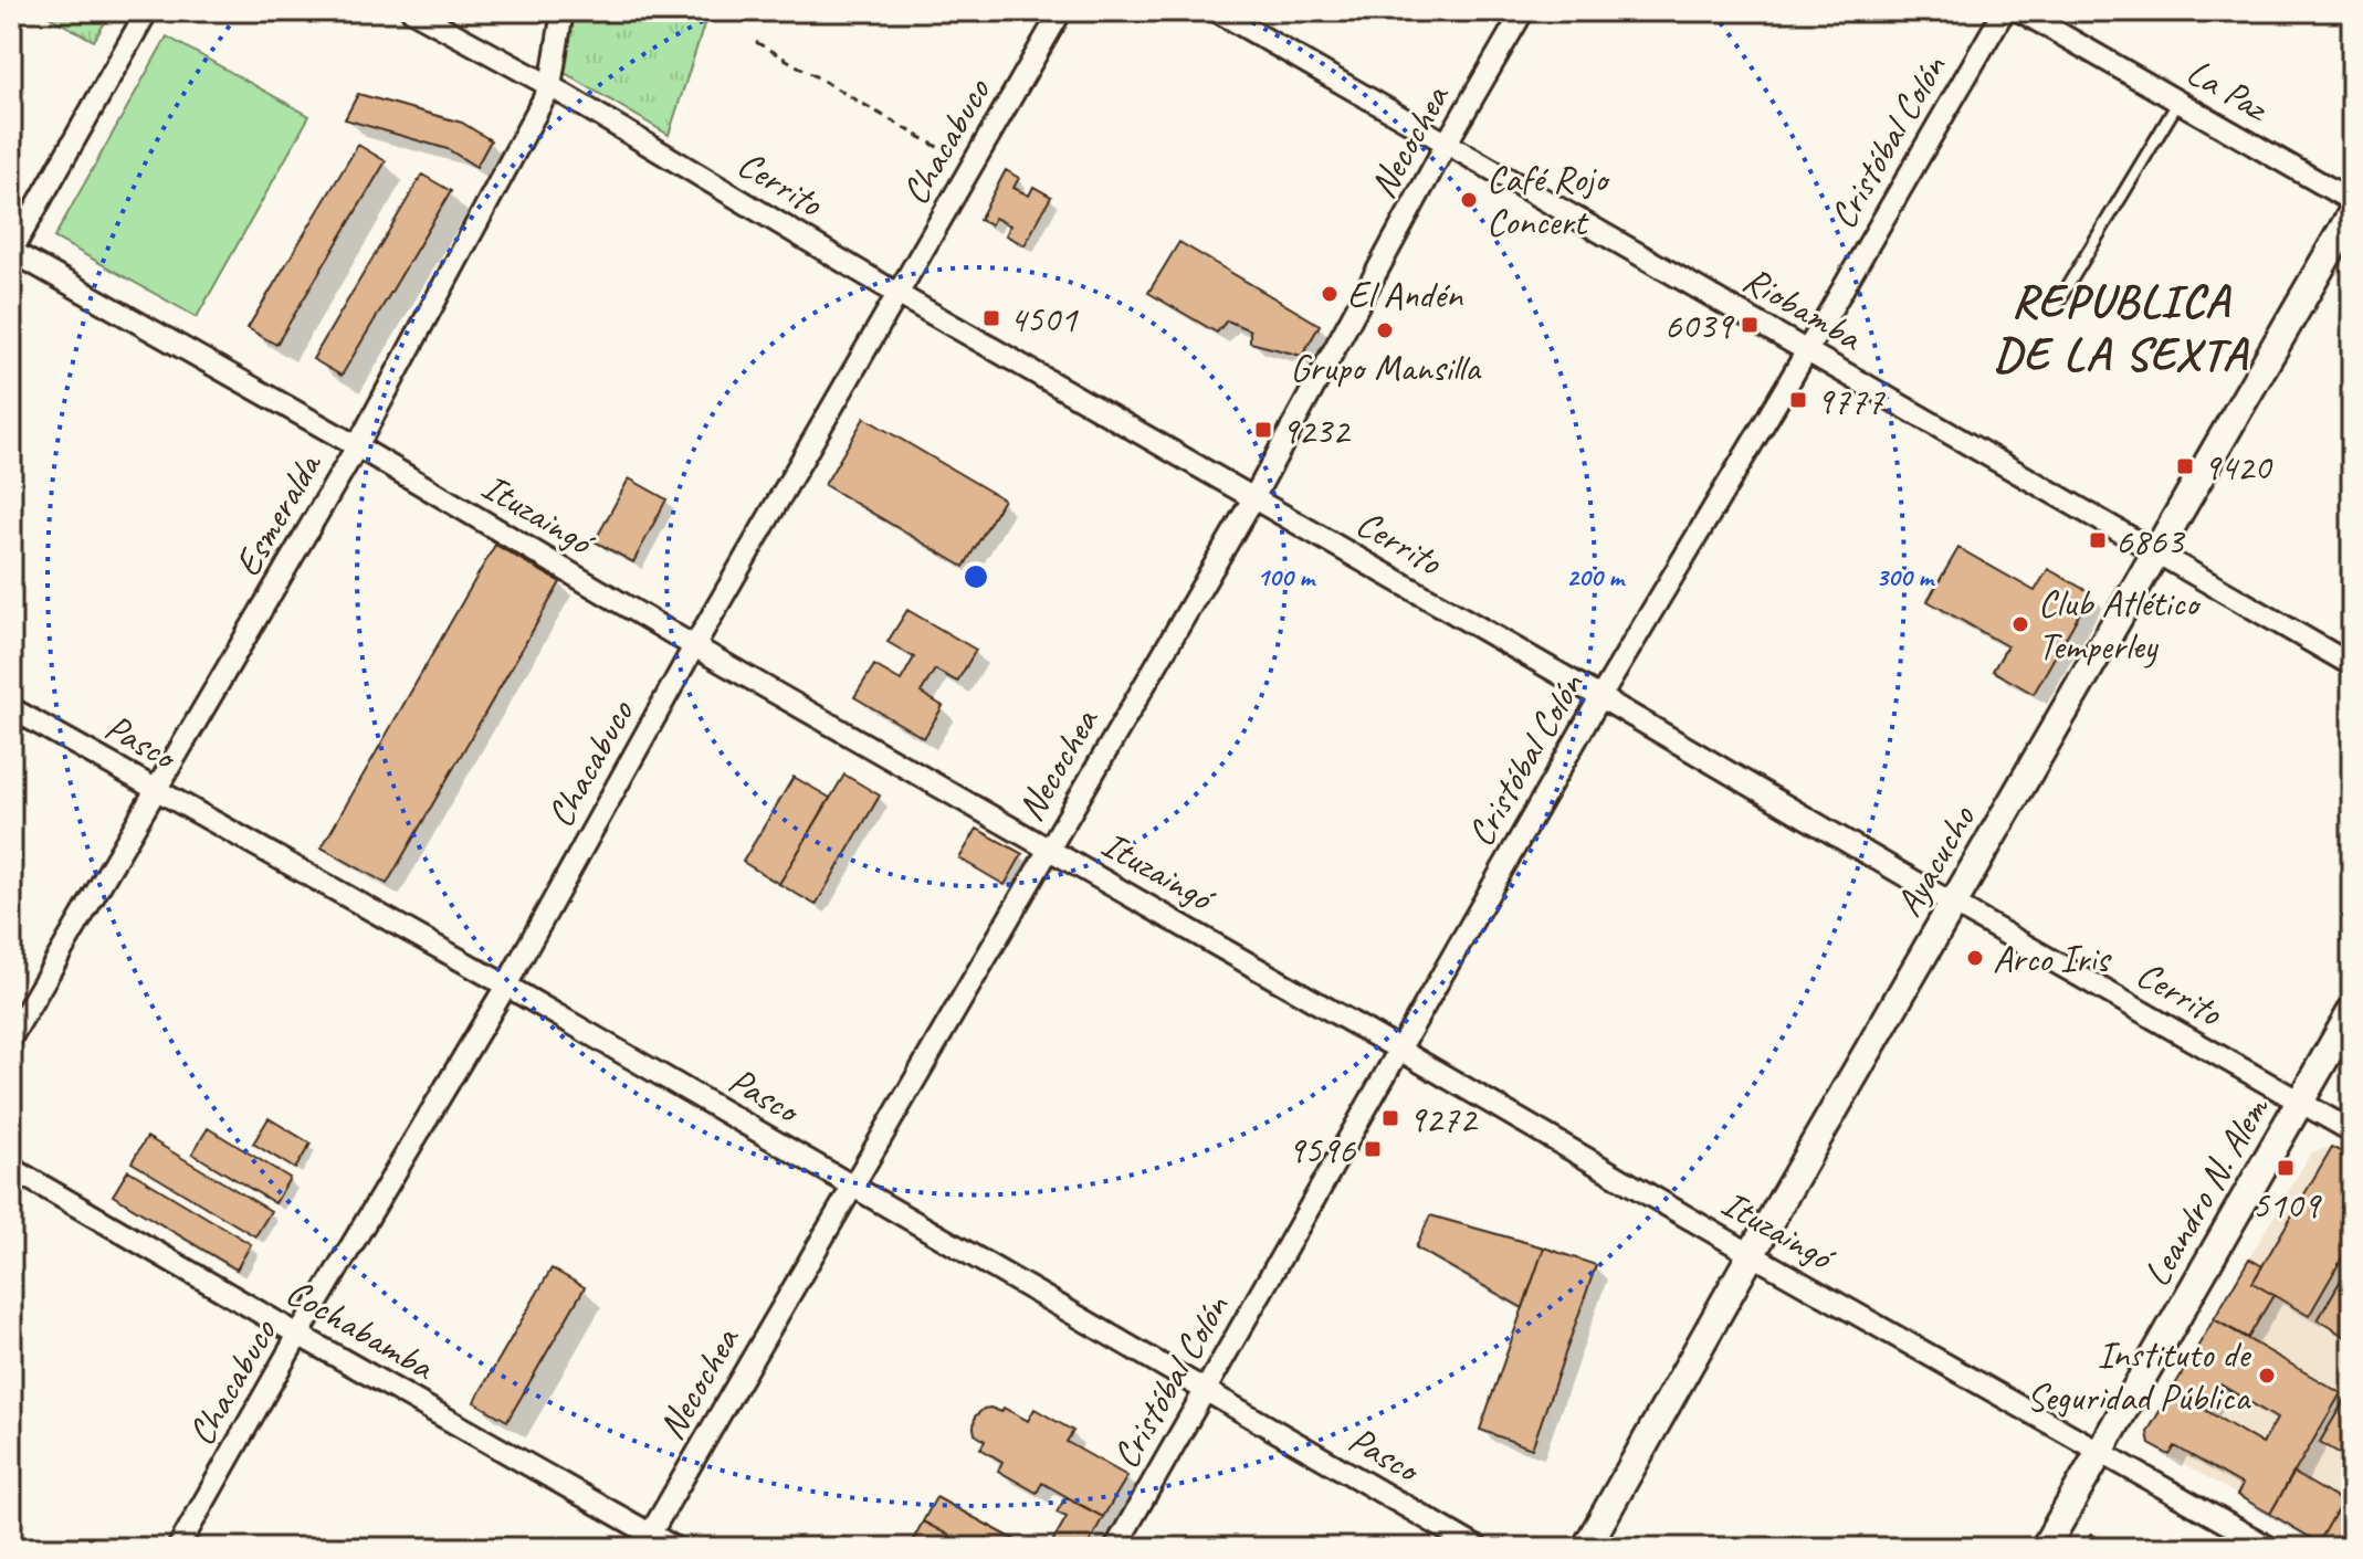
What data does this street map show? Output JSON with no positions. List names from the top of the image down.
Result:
{
  "streets": {
    "main road": ["Ayacucho", "Leandro N. Alem"],
    "street": [
      "La Paz",
      "Chacabuco",
      "Necochea",
      "Cristóbal Colón",
      "Cerrito",
      "Riobamba",
      "Ituzaingó",
      "Esmeralda",
      "Pasco",
      "Cochabamba"
    ]
  },
  "crossings": [
    ["Chacabuco", "Cerrito"],
    ["Chacabuco", "Ituzaingó"],
    ["Chacabuco", "Pasco"],
    ["Chacabuco", "Cochabamba"],
    ["Necochea", "Cerrito"],
    ["Necochea", "Riobamba"],
    ["Necochea", "Ituzaingó"],
    ["Necochea", "Pasco"],
    ["Necochea", "Cochabamba"],
    ["Cristóbal Colón", "Cerrito"],
    ["Cristóbal Colón", "Riobamba"],
    ["Cristóbal Colón", "Ituzaingó"],
    ["Cristóbal Colón", "Pasco"],
    ["Cerrito", "Esmeralda"],
    ["Cerrito", "Ayacucho"],
    ["Cerrito", "Leandro N. Alem"],
    ["Riobamba", "Ayacucho"],
    ["Ituzaingó", "Esmeralda"],
    ["Ituzaingó", "Ayacucho"],
    ["Ituzaingó", "Leandro N. Alem"],
    ["Esmeralda", "Pasco"]
  ],
  "districts": ["REPUBLICA DE LA SEXTA"],
  "places": {
    "other": [
      "Café Rojo Concert",
      "El Andén",
      "Grupo Mansilla",
      "Club Atlético Temperley",
      "Arco Iris",
      "Instituto de Seguridad Pública"
    ],
    "transit": [
      "4501",
      "6039",
      "9777",
      "9232",
      "9420",
      "6863",
      "9272",
      "9596",
      "5109"
    ]
  },
  "rings": ["100 m", "200 m", "300 m"]
}
